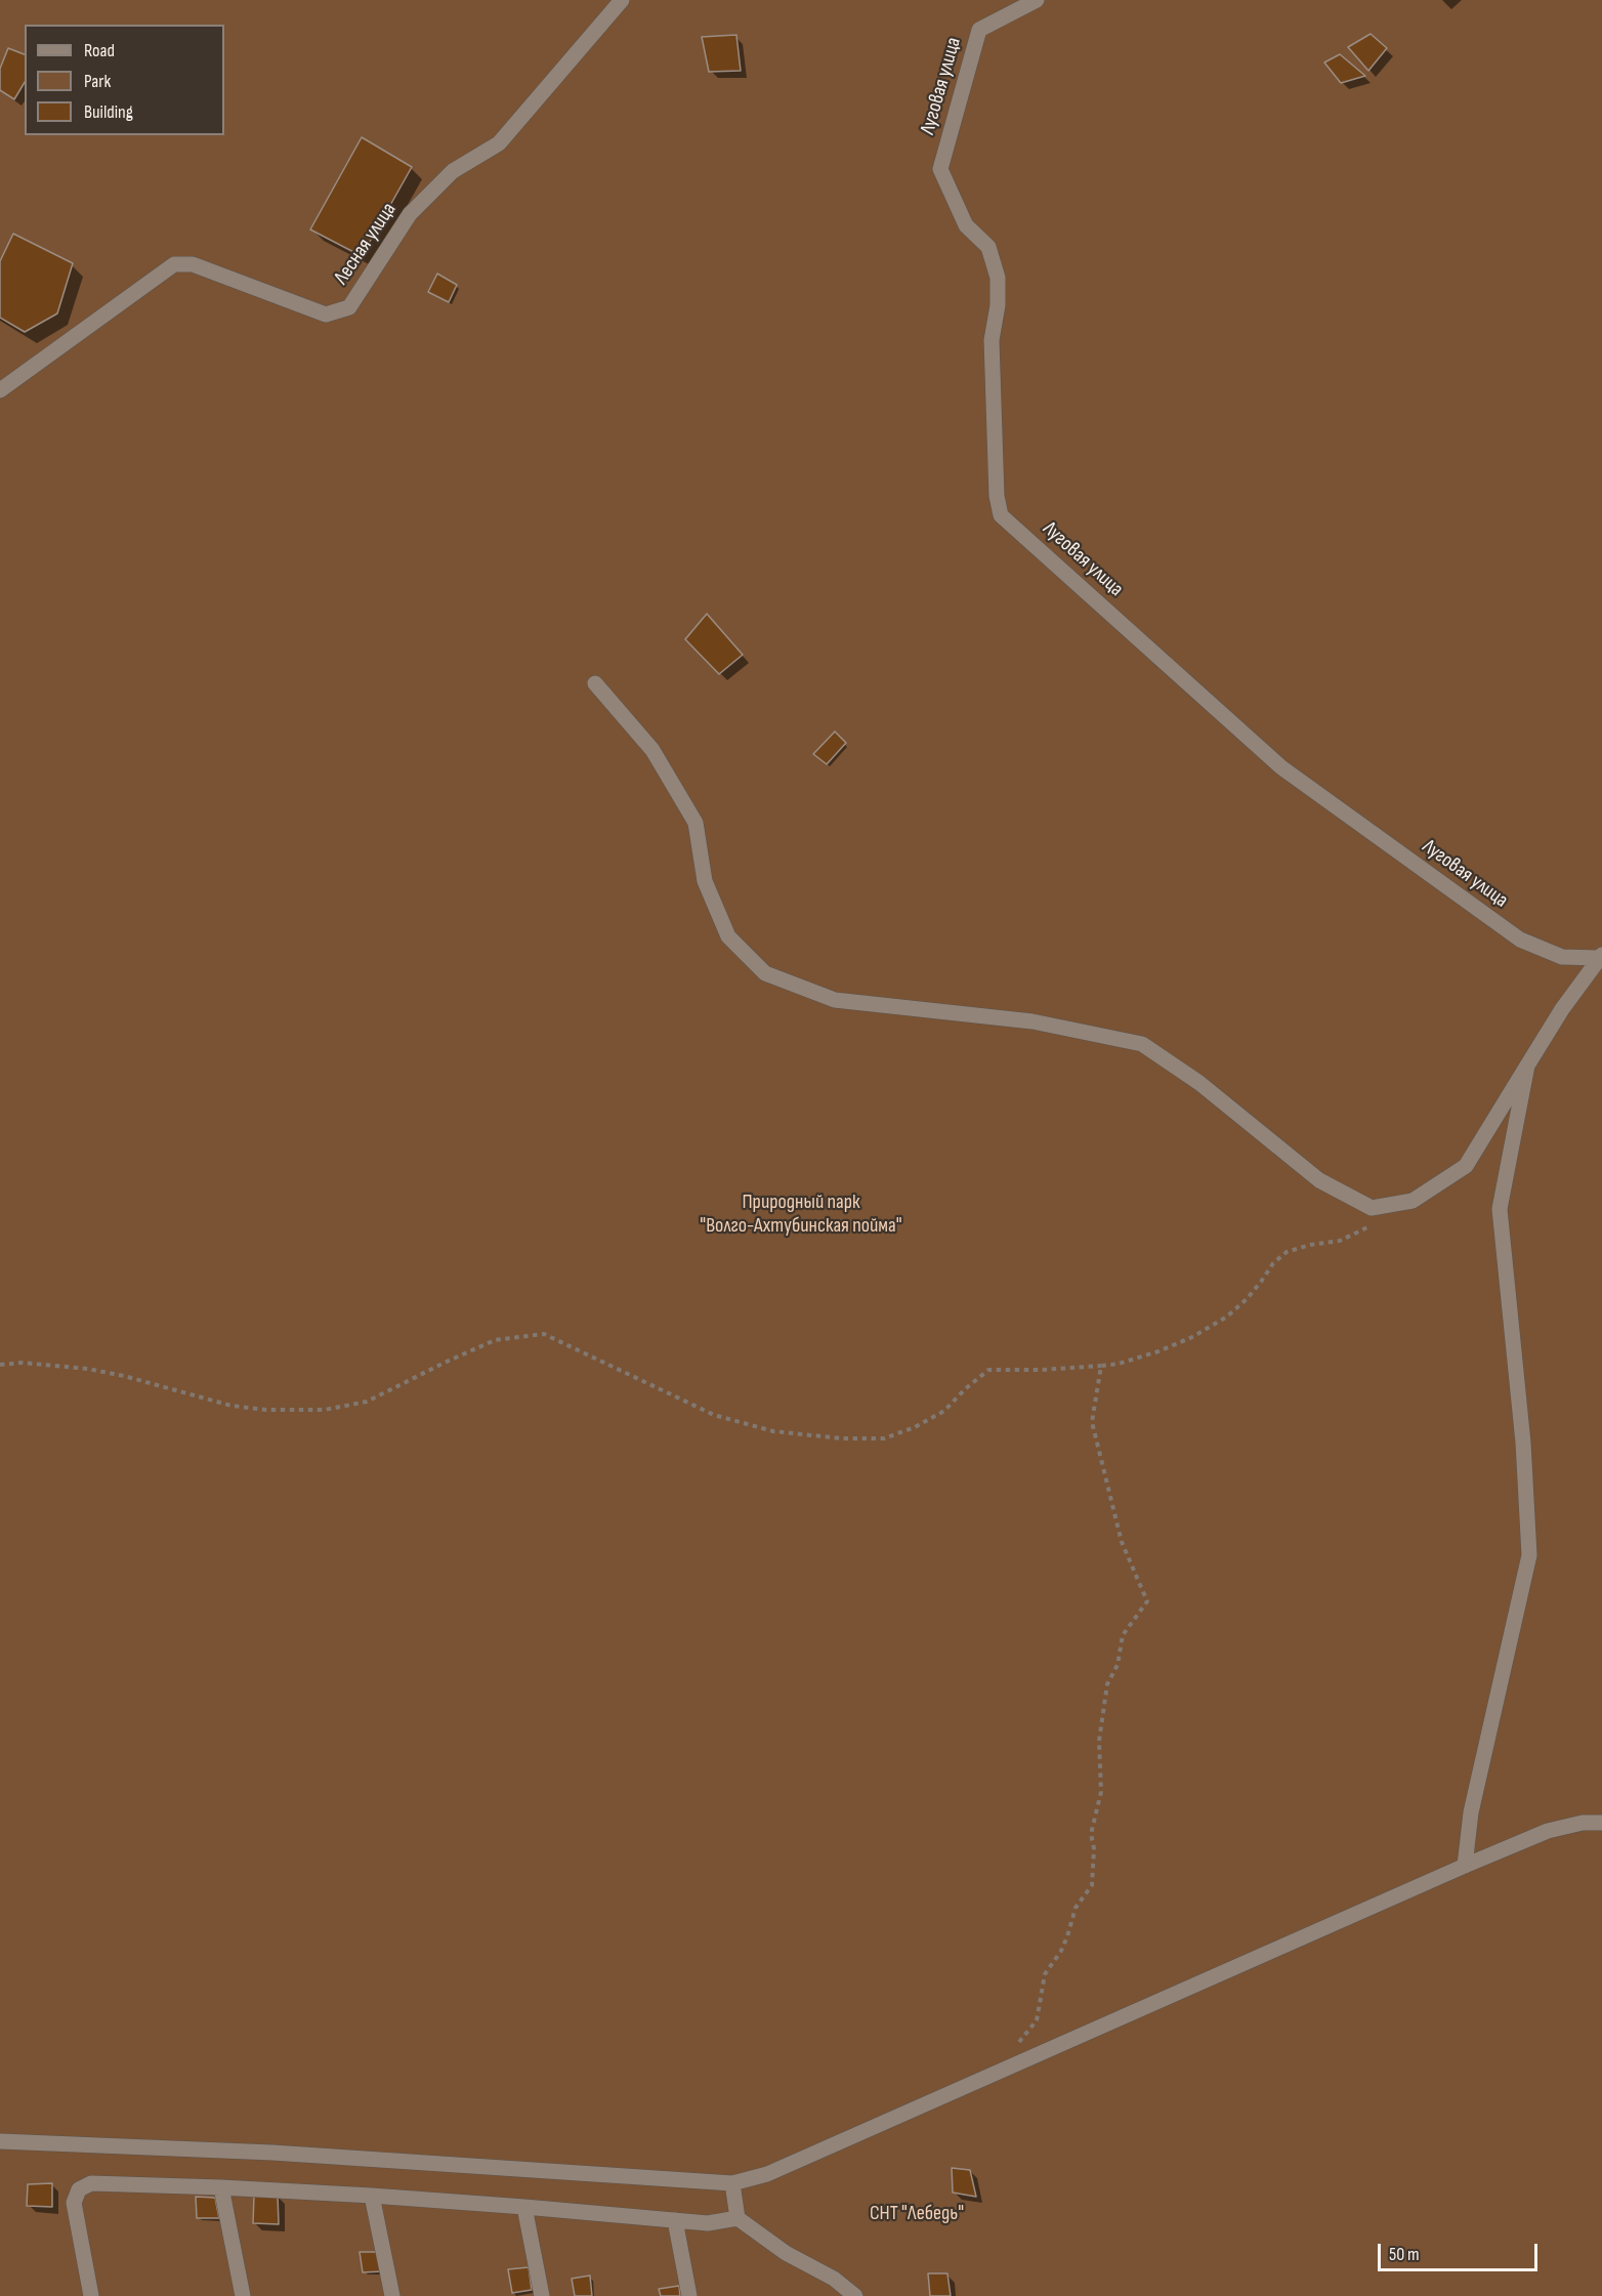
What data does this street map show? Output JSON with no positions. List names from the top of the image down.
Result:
{
  "streets": {
    "street": ["Луговая улица", "Лесная улица"]
  },
  "parks": ["Природный парк \"Волго-Ахтубинская пойма\"", "СНТ \"Лебедь\""],
  "legend": ["Road", "Park", "Building"],
  "scale_bar": "50 m"
}
